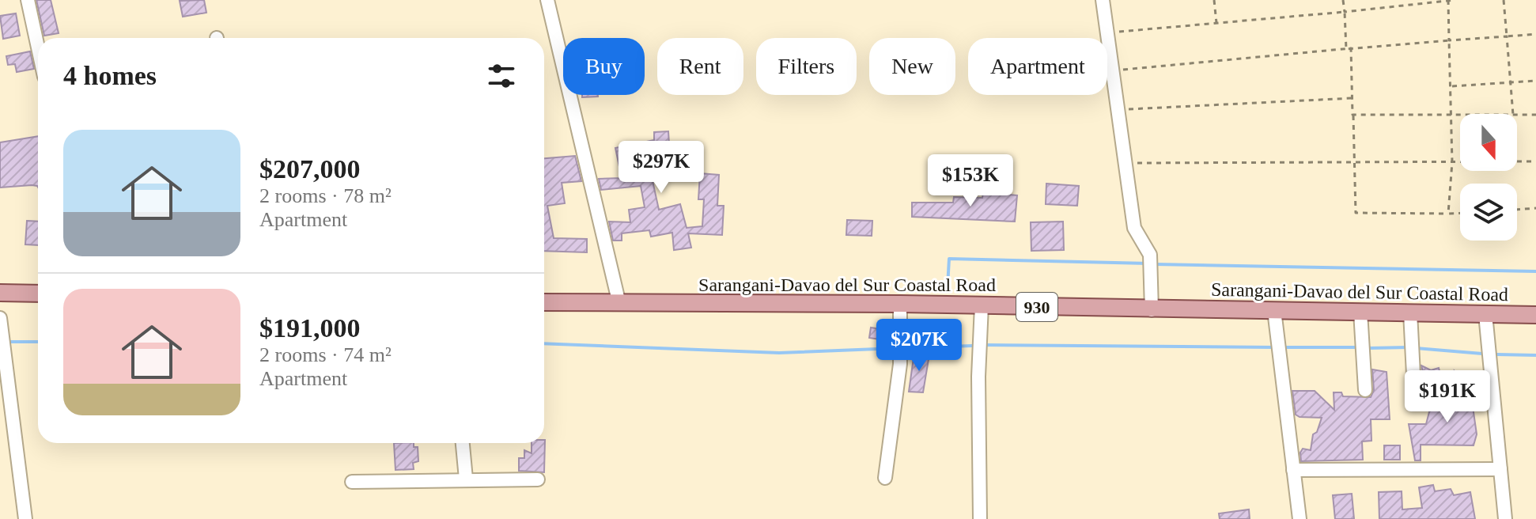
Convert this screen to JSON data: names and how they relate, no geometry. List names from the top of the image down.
{
  "streets": {
    "main road": ["Sarangani-Davao del Sur Coastal Road", "930"]
  },
  "north": "bottom",
  "page": {
    "chip": [
      "Buy",
      "Rent",
      "Filters",
      "New",
      "Apartment"
    ],
    "heading": "4 homes",
    "list": [
      {
        "name": "$207,000",
        "note": "2 rooms · 78 m² · Apartment"
      },
      {
        "name": "$191,000",
        "note": "2 rooms · 74 m² · Apartment"
      }
    ],
    "price": [
      "$297K",
      "$153K",
      "$207K",
      "$191K"
    ]
  }
}
